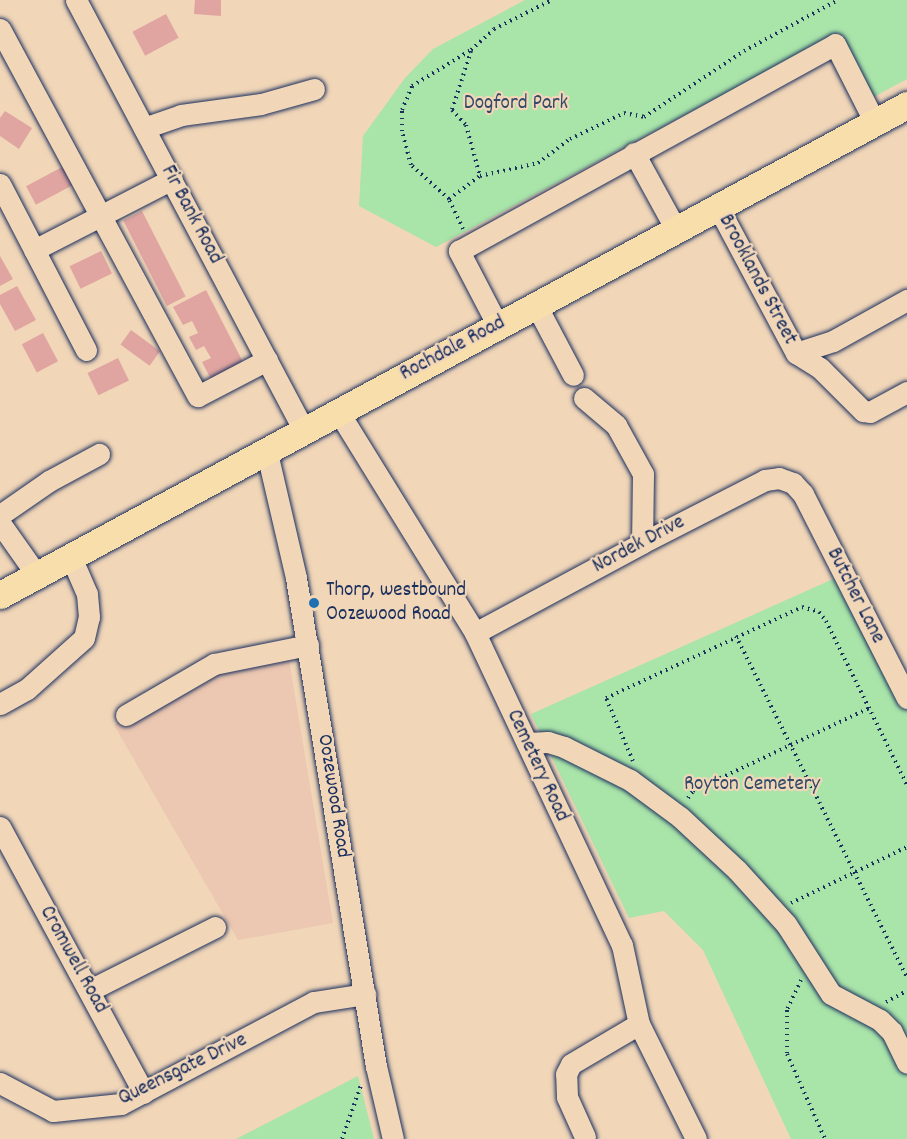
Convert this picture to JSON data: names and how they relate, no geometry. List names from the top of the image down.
{
  "streets": {
    "main road": ["Rochdale Road"],
    "street": [
      "Fir Bank Road",
      "Brooklands Street",
      "Nordek Drive",
      "Butcher Lane",
      "Cemetery Road",
      "Oozewood Road",
      "Cromwell Road",
      "Queensgate Drive"
    ]
  },
  "crossings": [
    ["Fir Bank Road", "Rochdale Road"],
    ["Brooklands Street", "Rochdale Road"],
    ["Rochdale Road", "Cemetery Road"],
    ["Rochdale Road", "Oozewood Road"],
    ["Nordek Drive", "Butcher Lane"],
    ["Nordek Drive", "Cemetery Road"],
    ["Oozewood Road", "Queensgate Drive"],
    ["Cromwell Road", "Queensgate Drive"]
  ],
  "parks": ["Dogford Park", "Royton Cemetery"],
  "places": ["Thorp, westbound Oozewood Road"]
}
